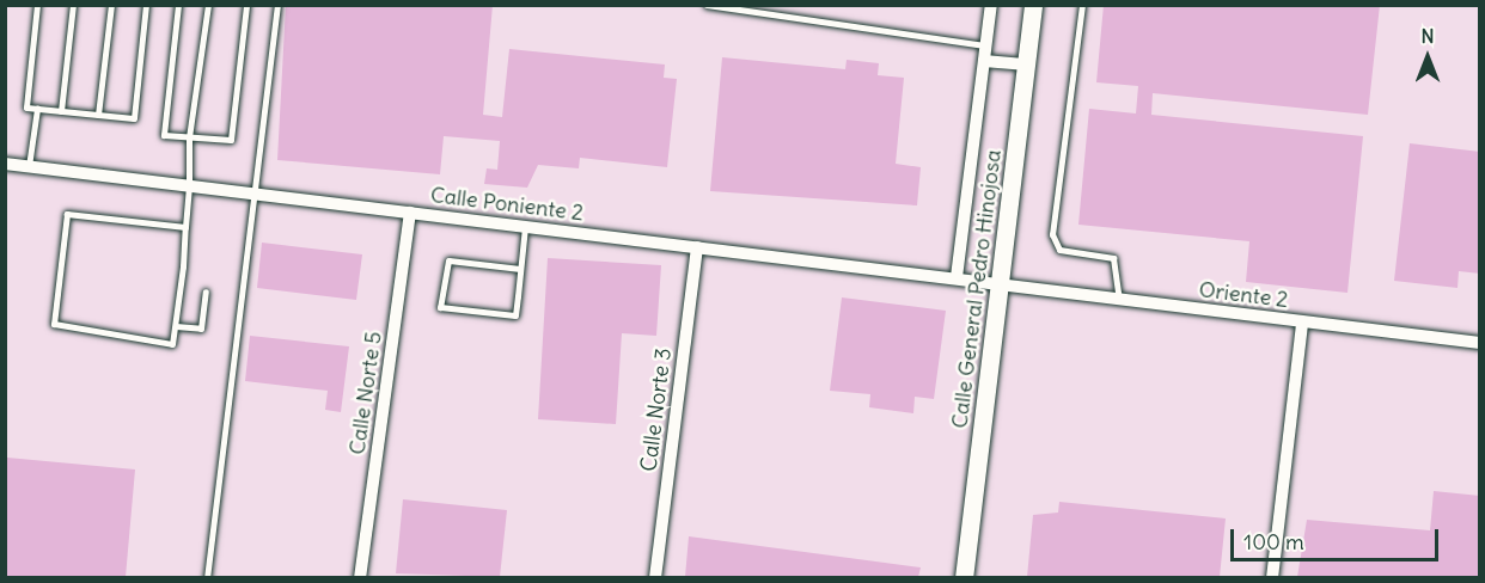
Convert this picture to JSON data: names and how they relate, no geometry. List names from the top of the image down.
{
  "streets": {
    "street": [
      "Calle Poniente 2",
      "Calle General Pedro Hinojosa",
      "Oriente 2",
      "Calle Norte 5",
      "Calle Norte 3"
    ]
  },
  "crossings": [
    ["Calle Poniente 2", "Calle General Pedro Hinojosa"],
    ["Calle Poniente 2", "Oriente 2"],
    ["Calle Poniente 2", "Calle Norte 5"],
    ["Calle Poniente 2", "Calle Norte 3"],
    ["Calle General Pedro Hinojosa", "Oriente 2"]
  ],
  "scale_bar": "100 m",
  "north": "top"
}
